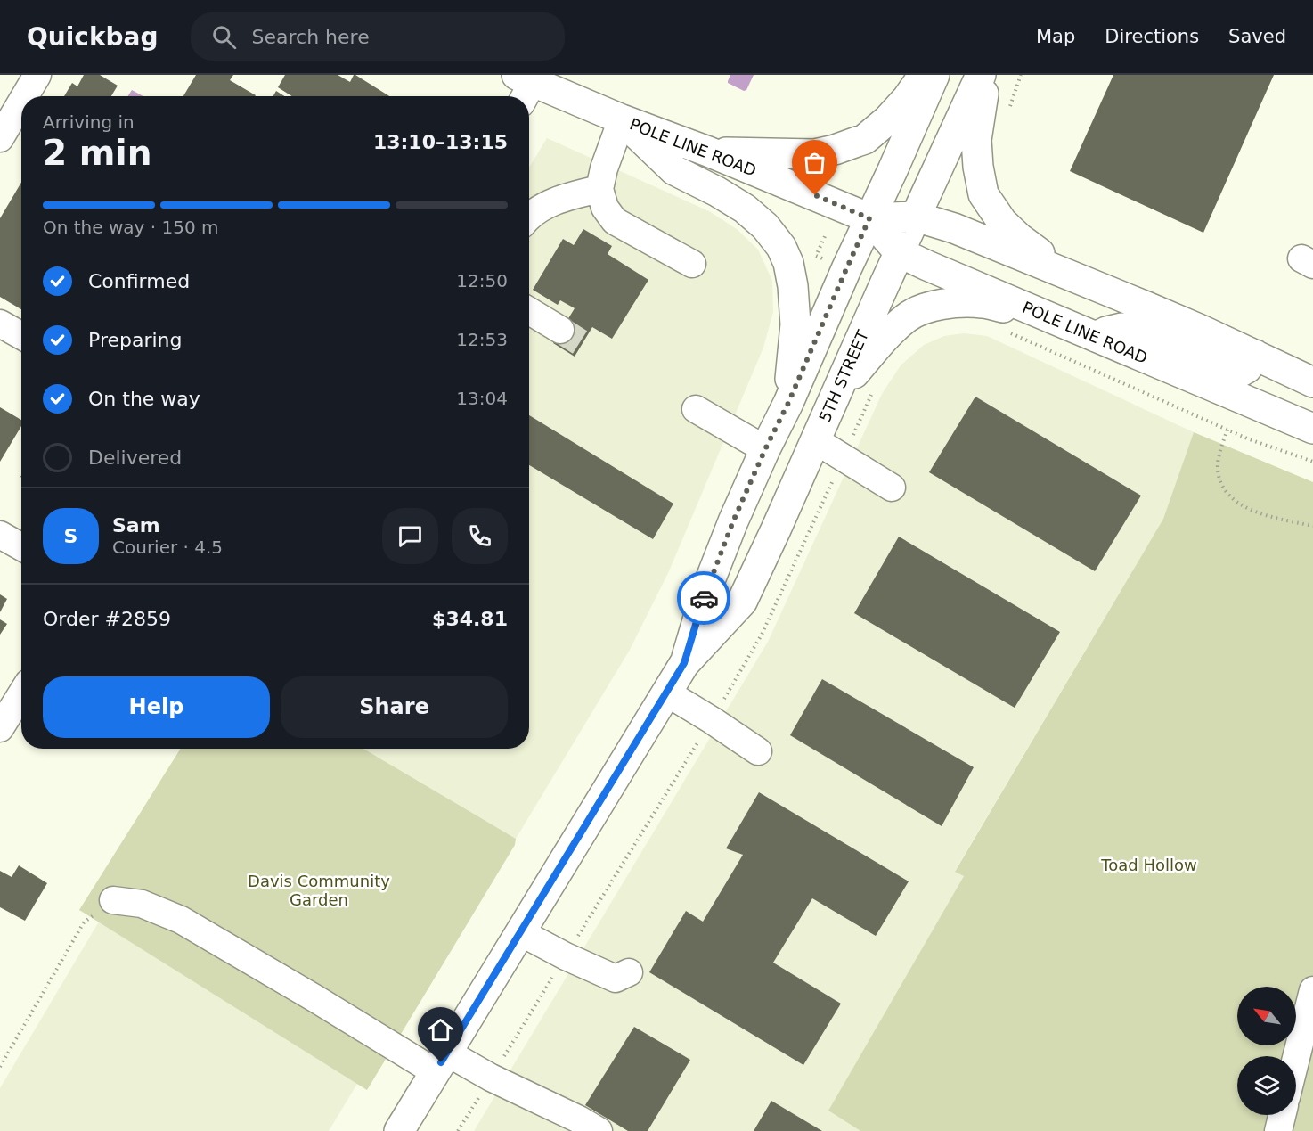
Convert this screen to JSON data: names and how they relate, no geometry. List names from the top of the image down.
{
  "streets": {
    "main road": ["POLE LINE ROAD", "5TH STREET"]
  },
  "crossings": [
    ["POLE LINE ROAD", "5TH STREET"]
  ],
  "parks": ["Toad Hollow", "Davis Community Garden"],
  "north": "top left",
  "page": {
    "header": "Quickbag",
    "search": "Search here",
    "nav": ["Map", "Directions", "Saved"],
    "heading": ["2 min", "Arriving in", "13:10–13:15"],
    "panel": [
      "Sam",
      "Courier · 4.5",
      "Order #2859",
      "$34.81"
    ],
    "bar": "On the way · 150 m",
    "list": [
      ["Confirmed", "12:50"],
      ["Preparing", "12:53"],
      ["On the way", "13:04"],
      "Delivered"
    ],
    "round": "S",
    "buttons": ["Help", "Share"]
  }
}
